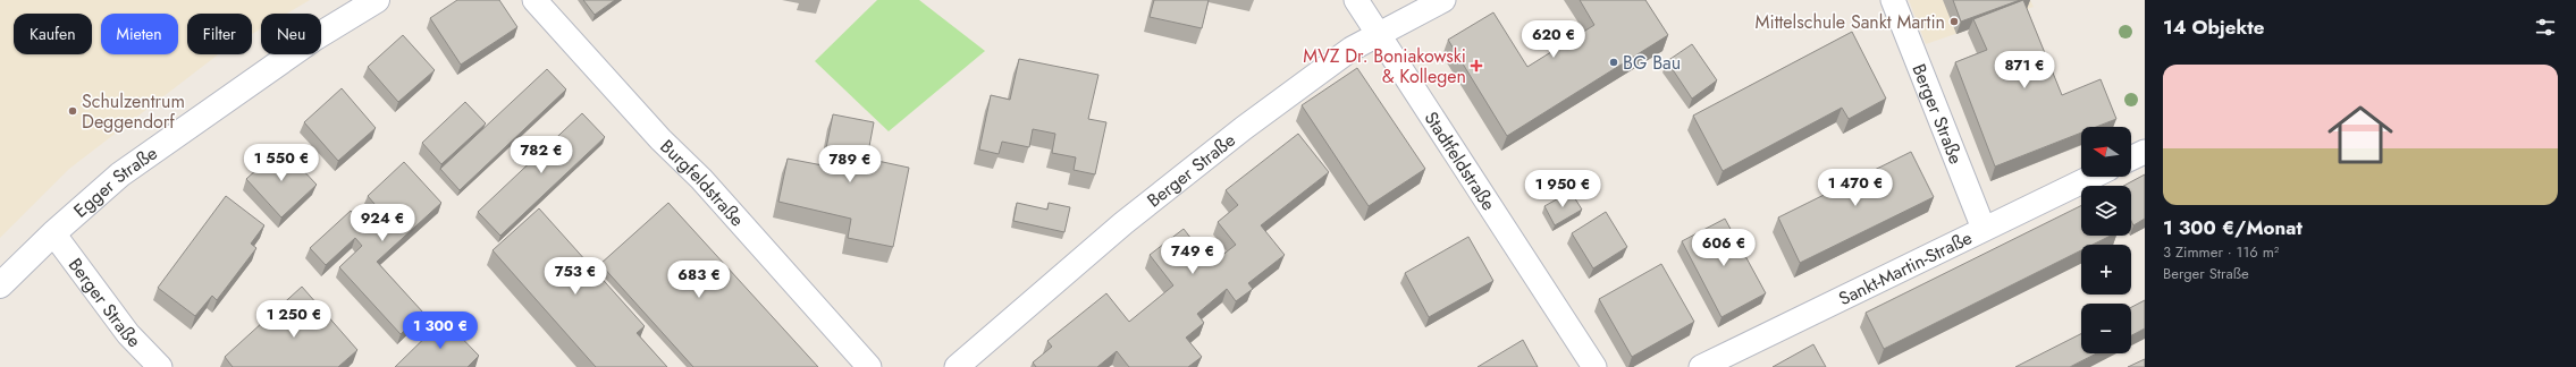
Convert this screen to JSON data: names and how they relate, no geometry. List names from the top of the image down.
{
  "streets": {
    "street": [
      "Berger Straße",
      "Stadtfeldstraße",
      "Egger Straße",
      "Burgfeldstraße",
      "Sankt-Martin-Straße"
    ]
  },
  "crossings": [
    ["Berger Straße", "Stadtfeldstraße"],
    ["Berger Straße", "Egger Straße"],
    ["Berger Straße", "Sankt-Martin-Straße"]
  ],
  "places": {
    "other": ["Mittelschule Sankt Martin", "BG Bau", "Schulzentrum Deggendorf"],
    "health": ["MVZ Dr. Boniakowski & Kollegen"]
  },
  "north": "left",
  "page": {
    "heading": "14 Objekte",
    "chip": [
      "Kaufen",
      "Mieten",
      "Filter",
      "Neu"
    ],
    "price": [
      "620 €",
      "871 €",
      "782 €",
      "1 550 €",
      "789 €",
      "1 470 €",
      "1 950 €",
      "924 €",
      "606 €",
      "749 €",
      "753 €",
      "683 €",
      "1 250 €",
      "1 300 €"
    ],
    "list": [
      {
        "name": "1 300 €/Monat",
        "note": "3 Zimmer · 116 m² · Berger Straße"
      }
    ],
    "map_buttons": ["+", "−"]
  }
}
